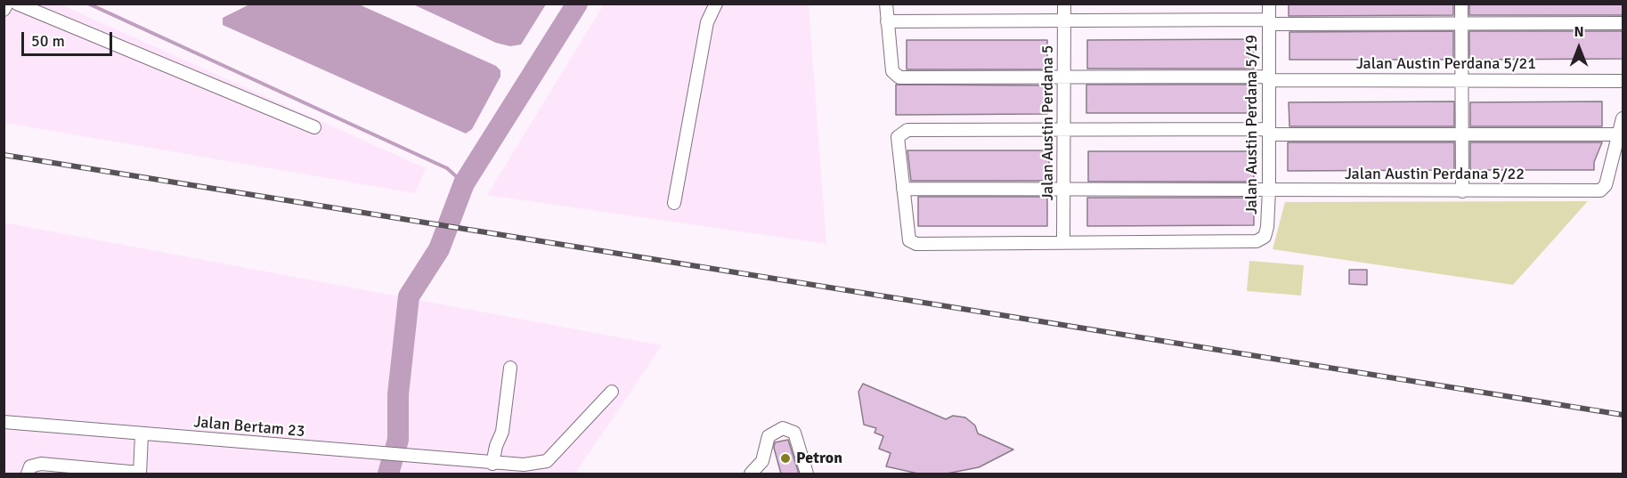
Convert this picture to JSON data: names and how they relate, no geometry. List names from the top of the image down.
{
  "streets": {
    "street": [
      "Jalan Austin Perdana 5/21",
      "Jalan Austin Perdana 5",
      "Jalan Austin Perdana 5/19",
      "Jalan Austin Perdana 5/22",
      "Jalan Bertam 23"
    ]
  },
  "crossings": [
    ["Jalan Austin Perdana 5/21", "Jalan Austin Perdana 5"],
    ["Jalan Austin Perdana 5/21", "Jalan Austin Perdana 5/19"],
    ["Jalan Austin Perdana 5", "Jalan Austin Perdana 5/19"],
    ["Jalan Austin Perdana 5", "Jalan Austin Perdana 5/22"],
    ["Jalan Austin Perdana 5/19", "Jalan Austin Perdana 5/22"]
  ],
  "places": ["Petron"],
  "scale_bar": "50 m",
  "north": "top"
}
